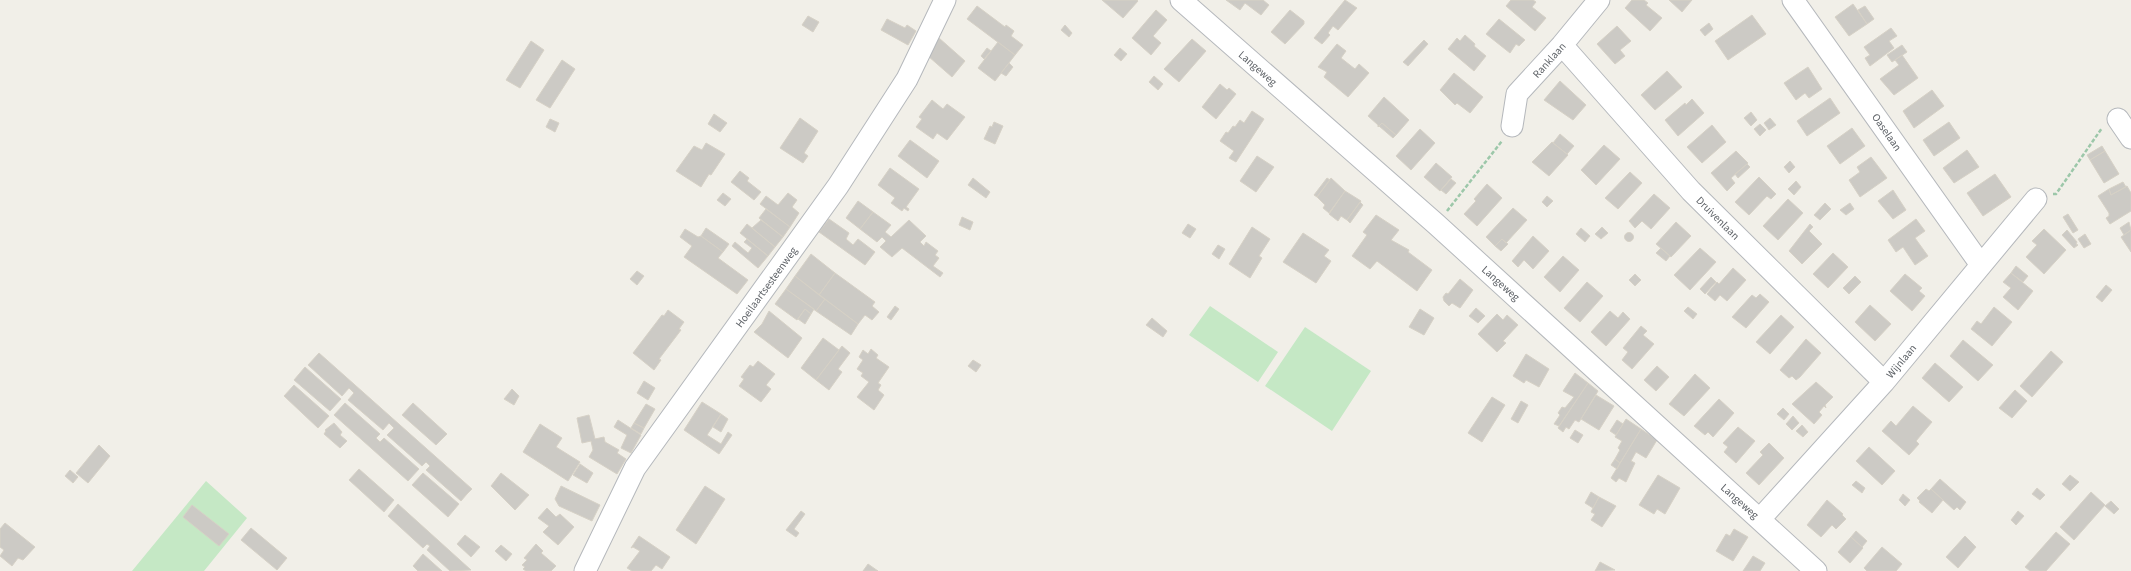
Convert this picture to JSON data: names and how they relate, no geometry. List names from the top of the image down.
{
  "streets": {
    "street": [
      "Ranklaan",
      "Langeweg",
      "Oaselaan",
      "Druivenlaan",
      "Hoeilaartsesteenweg",
      "Wijnlaan"
    ]
  },
  "crossings": [
    ["Ranklaan", "Druivenlaan"],
    ["Langeweg", "Wijnlaan"],
    ["Oaselaan", "Wijnlaan"],
    ["Druivenlaan", "Wijnlaan"]
  ]
}
